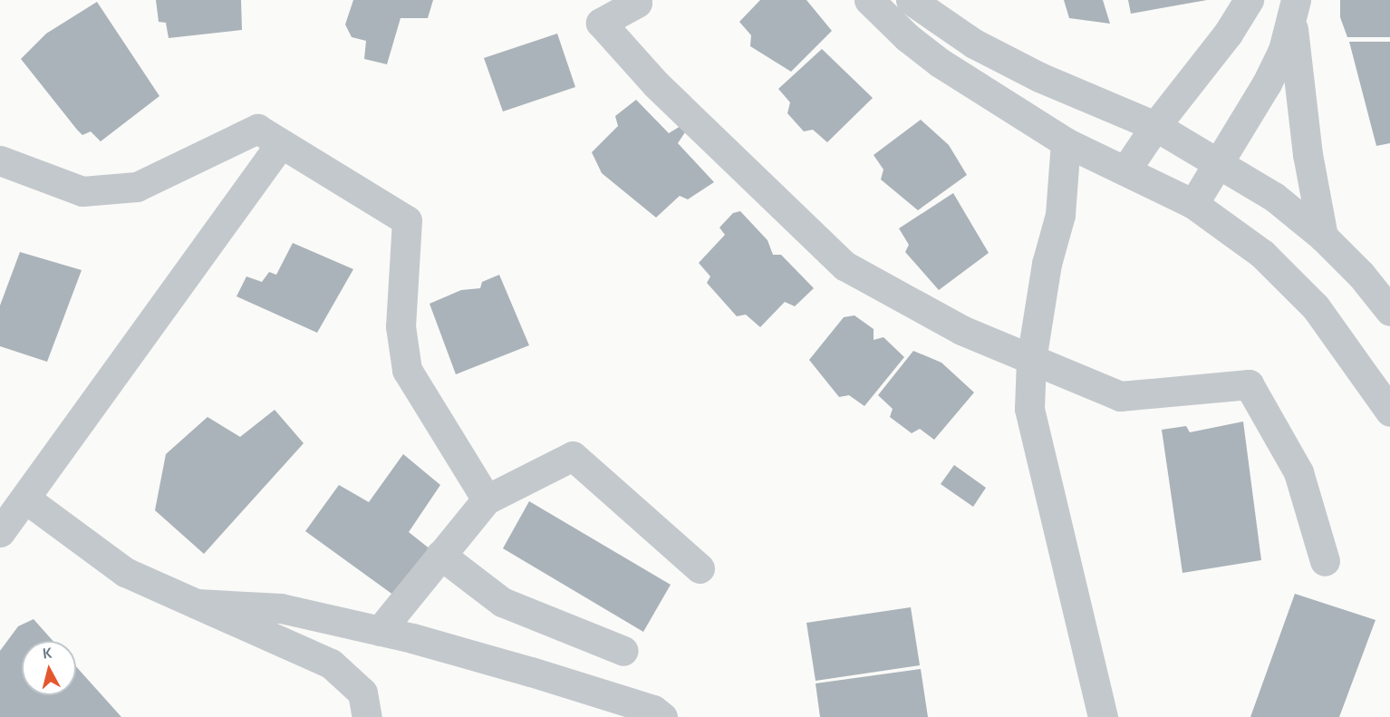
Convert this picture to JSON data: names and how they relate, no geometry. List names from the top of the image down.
{
  "north": "top"
}
